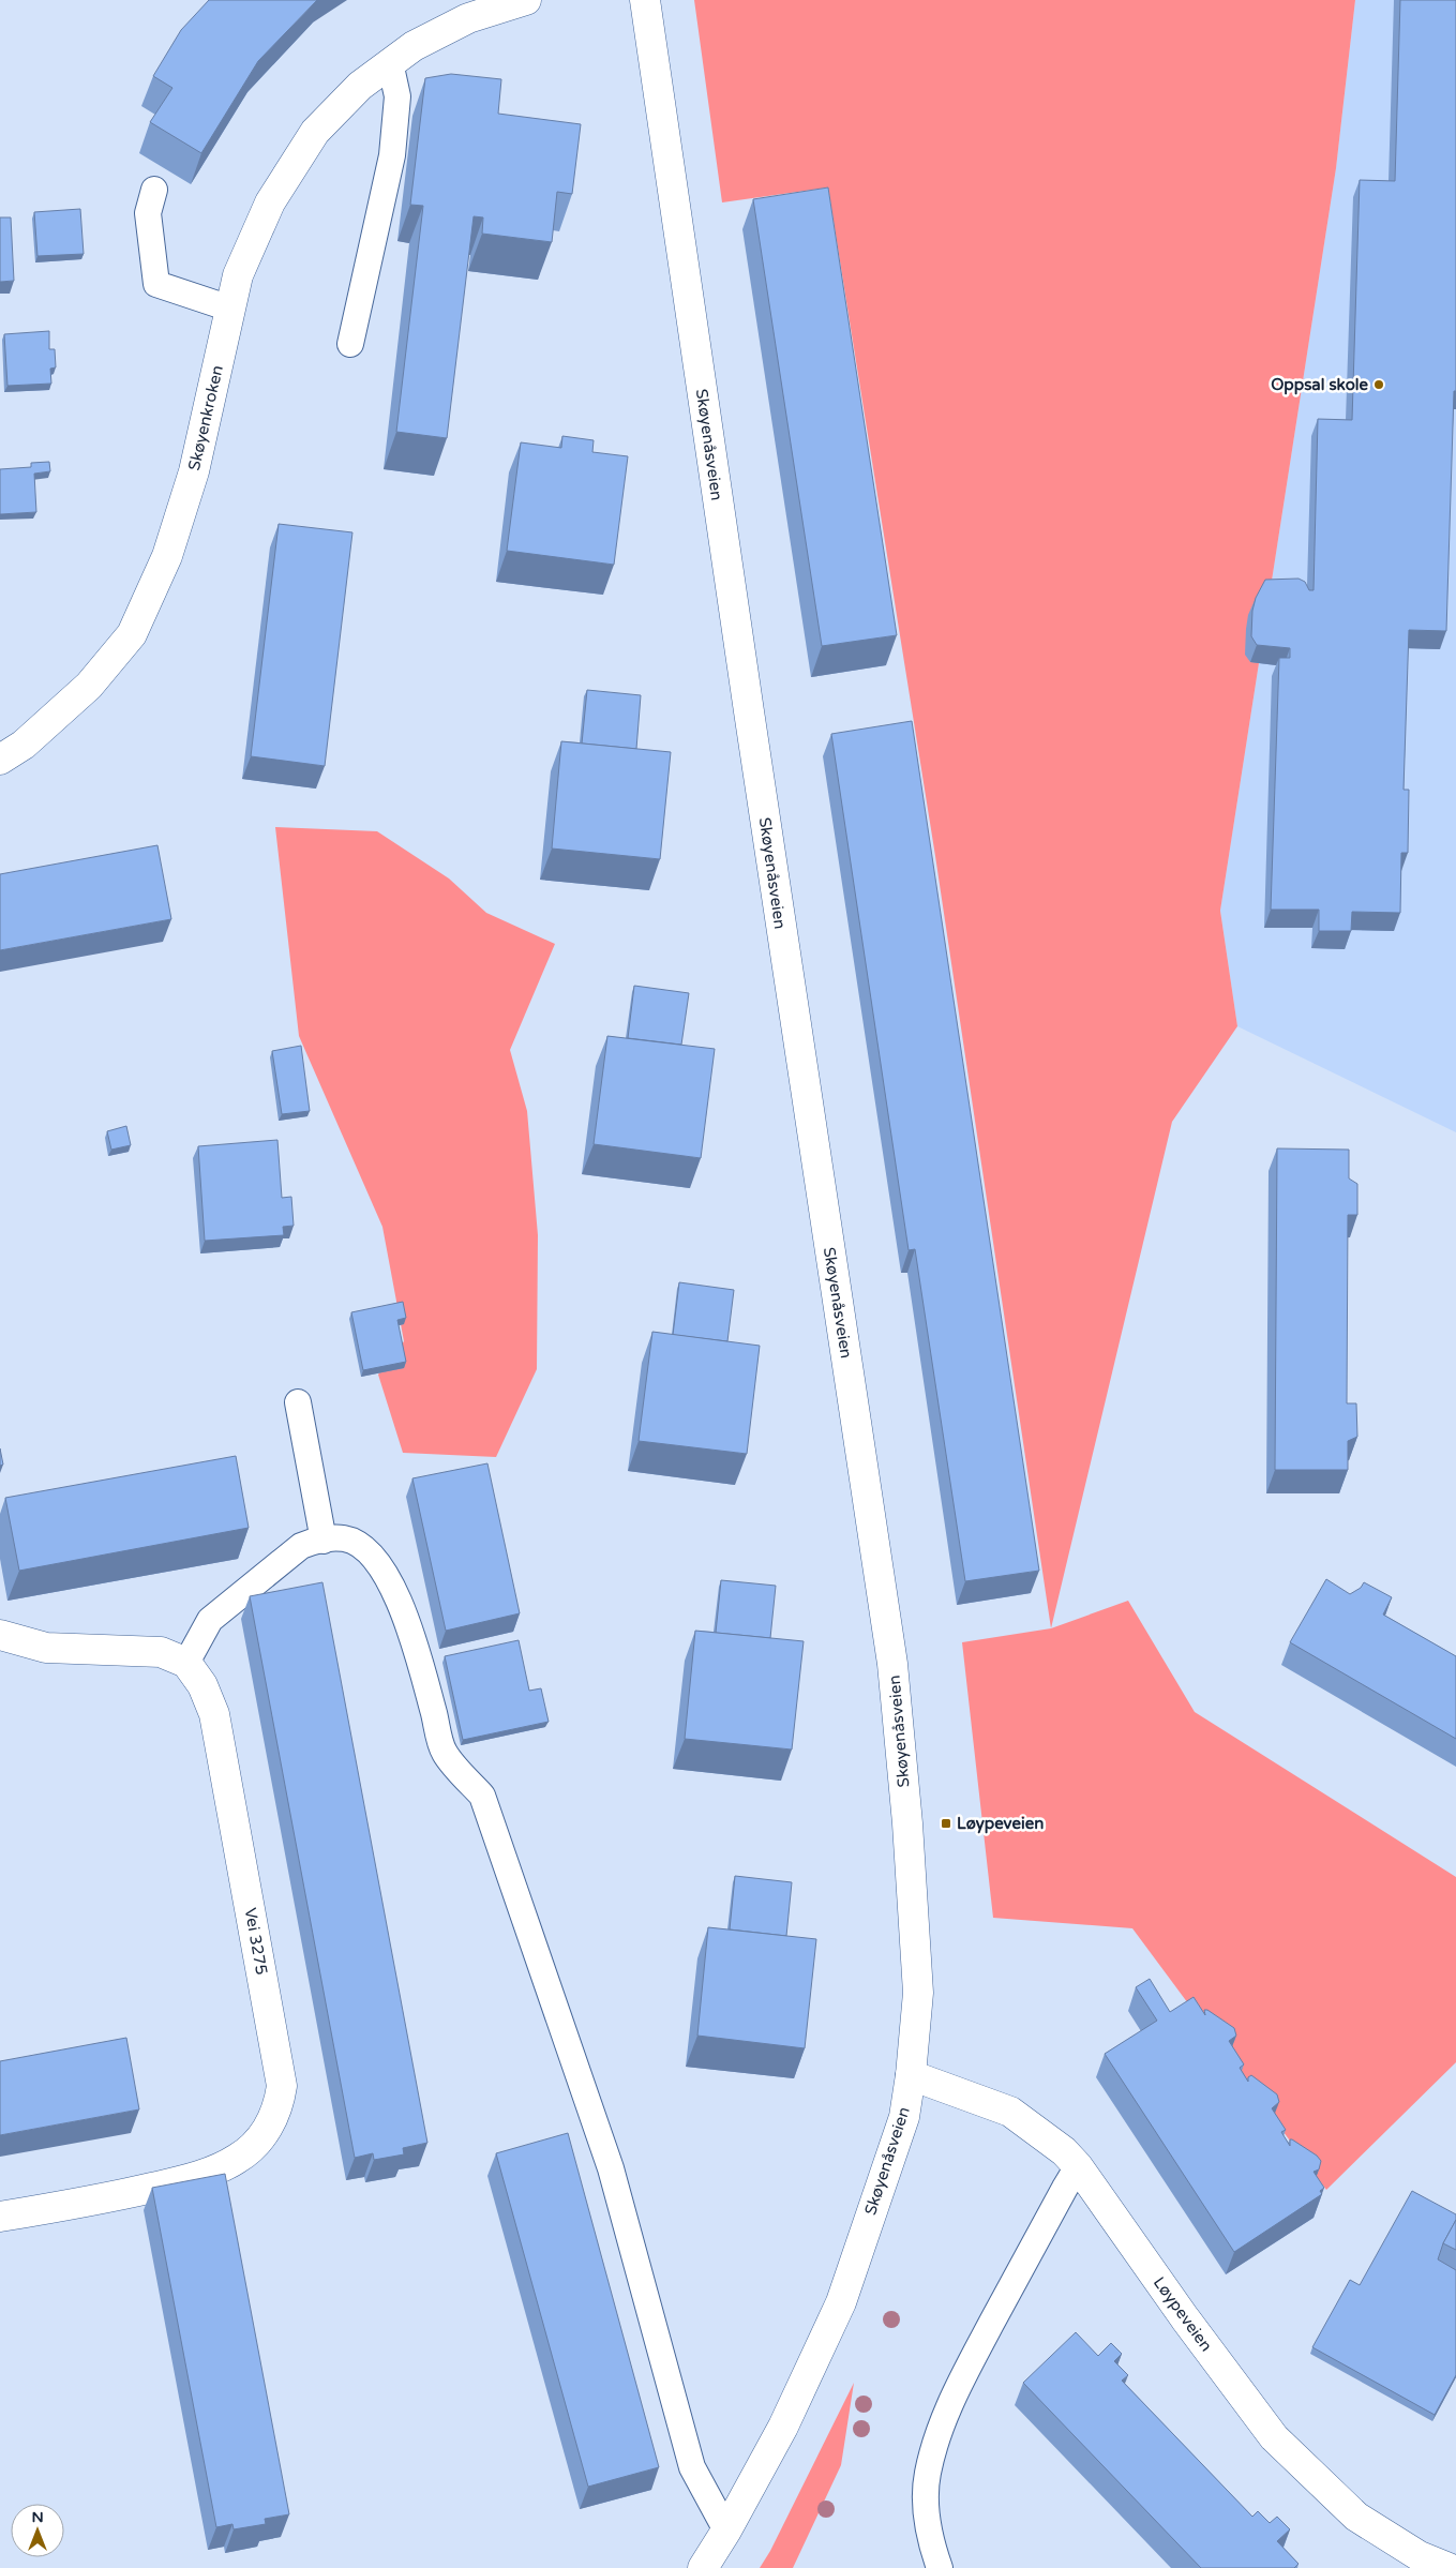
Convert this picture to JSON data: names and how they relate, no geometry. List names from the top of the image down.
{
  "streets": {
    "street": [
      "Skøyenkroken",
      "Skøyenåsveien",
      "Vei 3275",
      "Løypeveien"
    ]
  },
  "crossings": [
    ["Skøyenåsveien", "Løypeveien"]
  ],
  "places": {
    "other": ["Oppsal skole"],
    "transit": ["Løypeveien"]
  },
  "north": "top"
}
